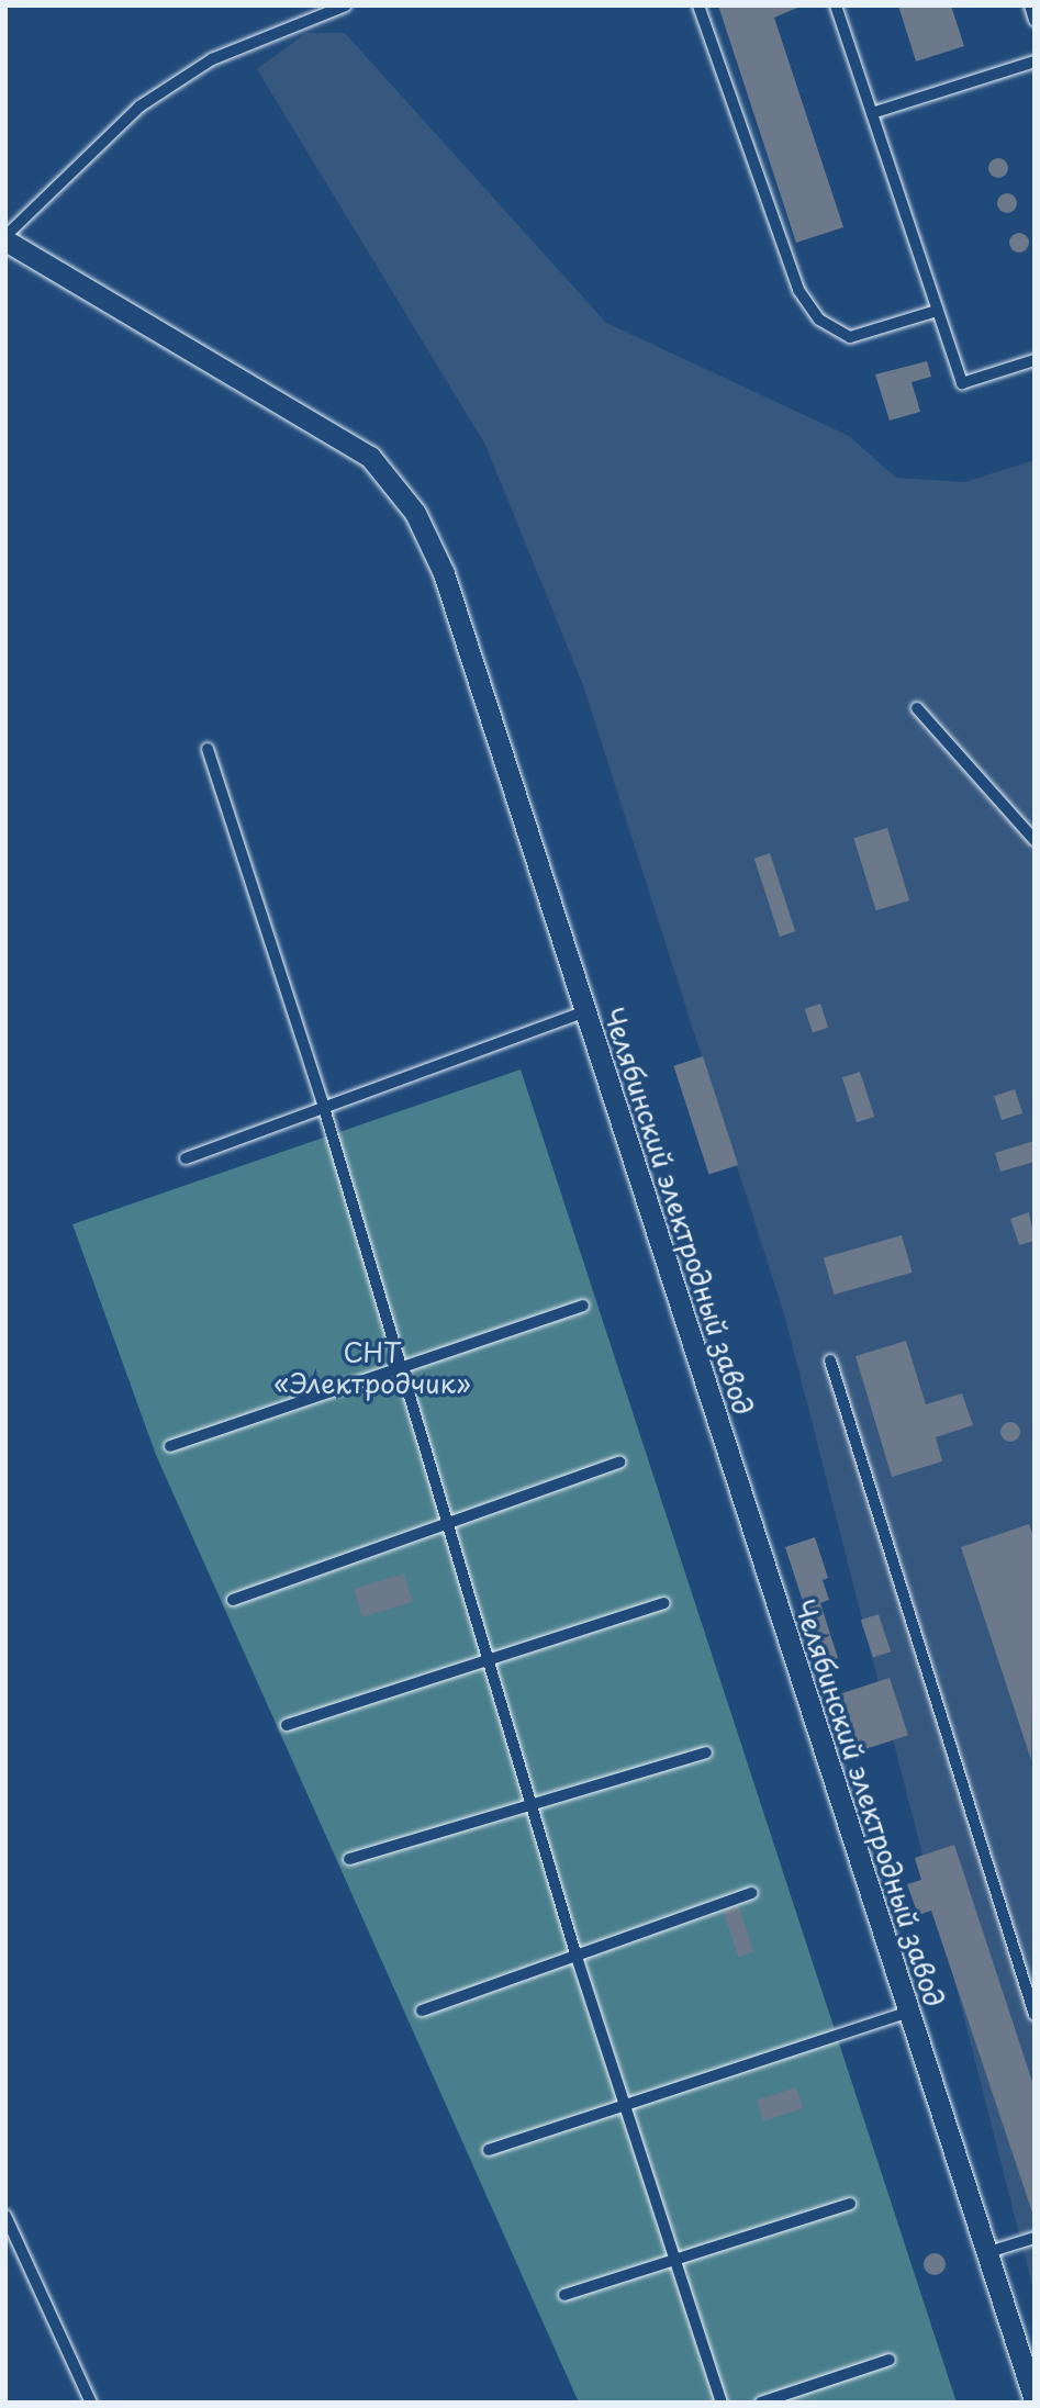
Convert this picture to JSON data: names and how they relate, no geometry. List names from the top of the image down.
{
  "streets": {
    "street": ["Челябинский электродный завод"]
  },
  "parks": ["СНТ «Электродчик»"]
}
